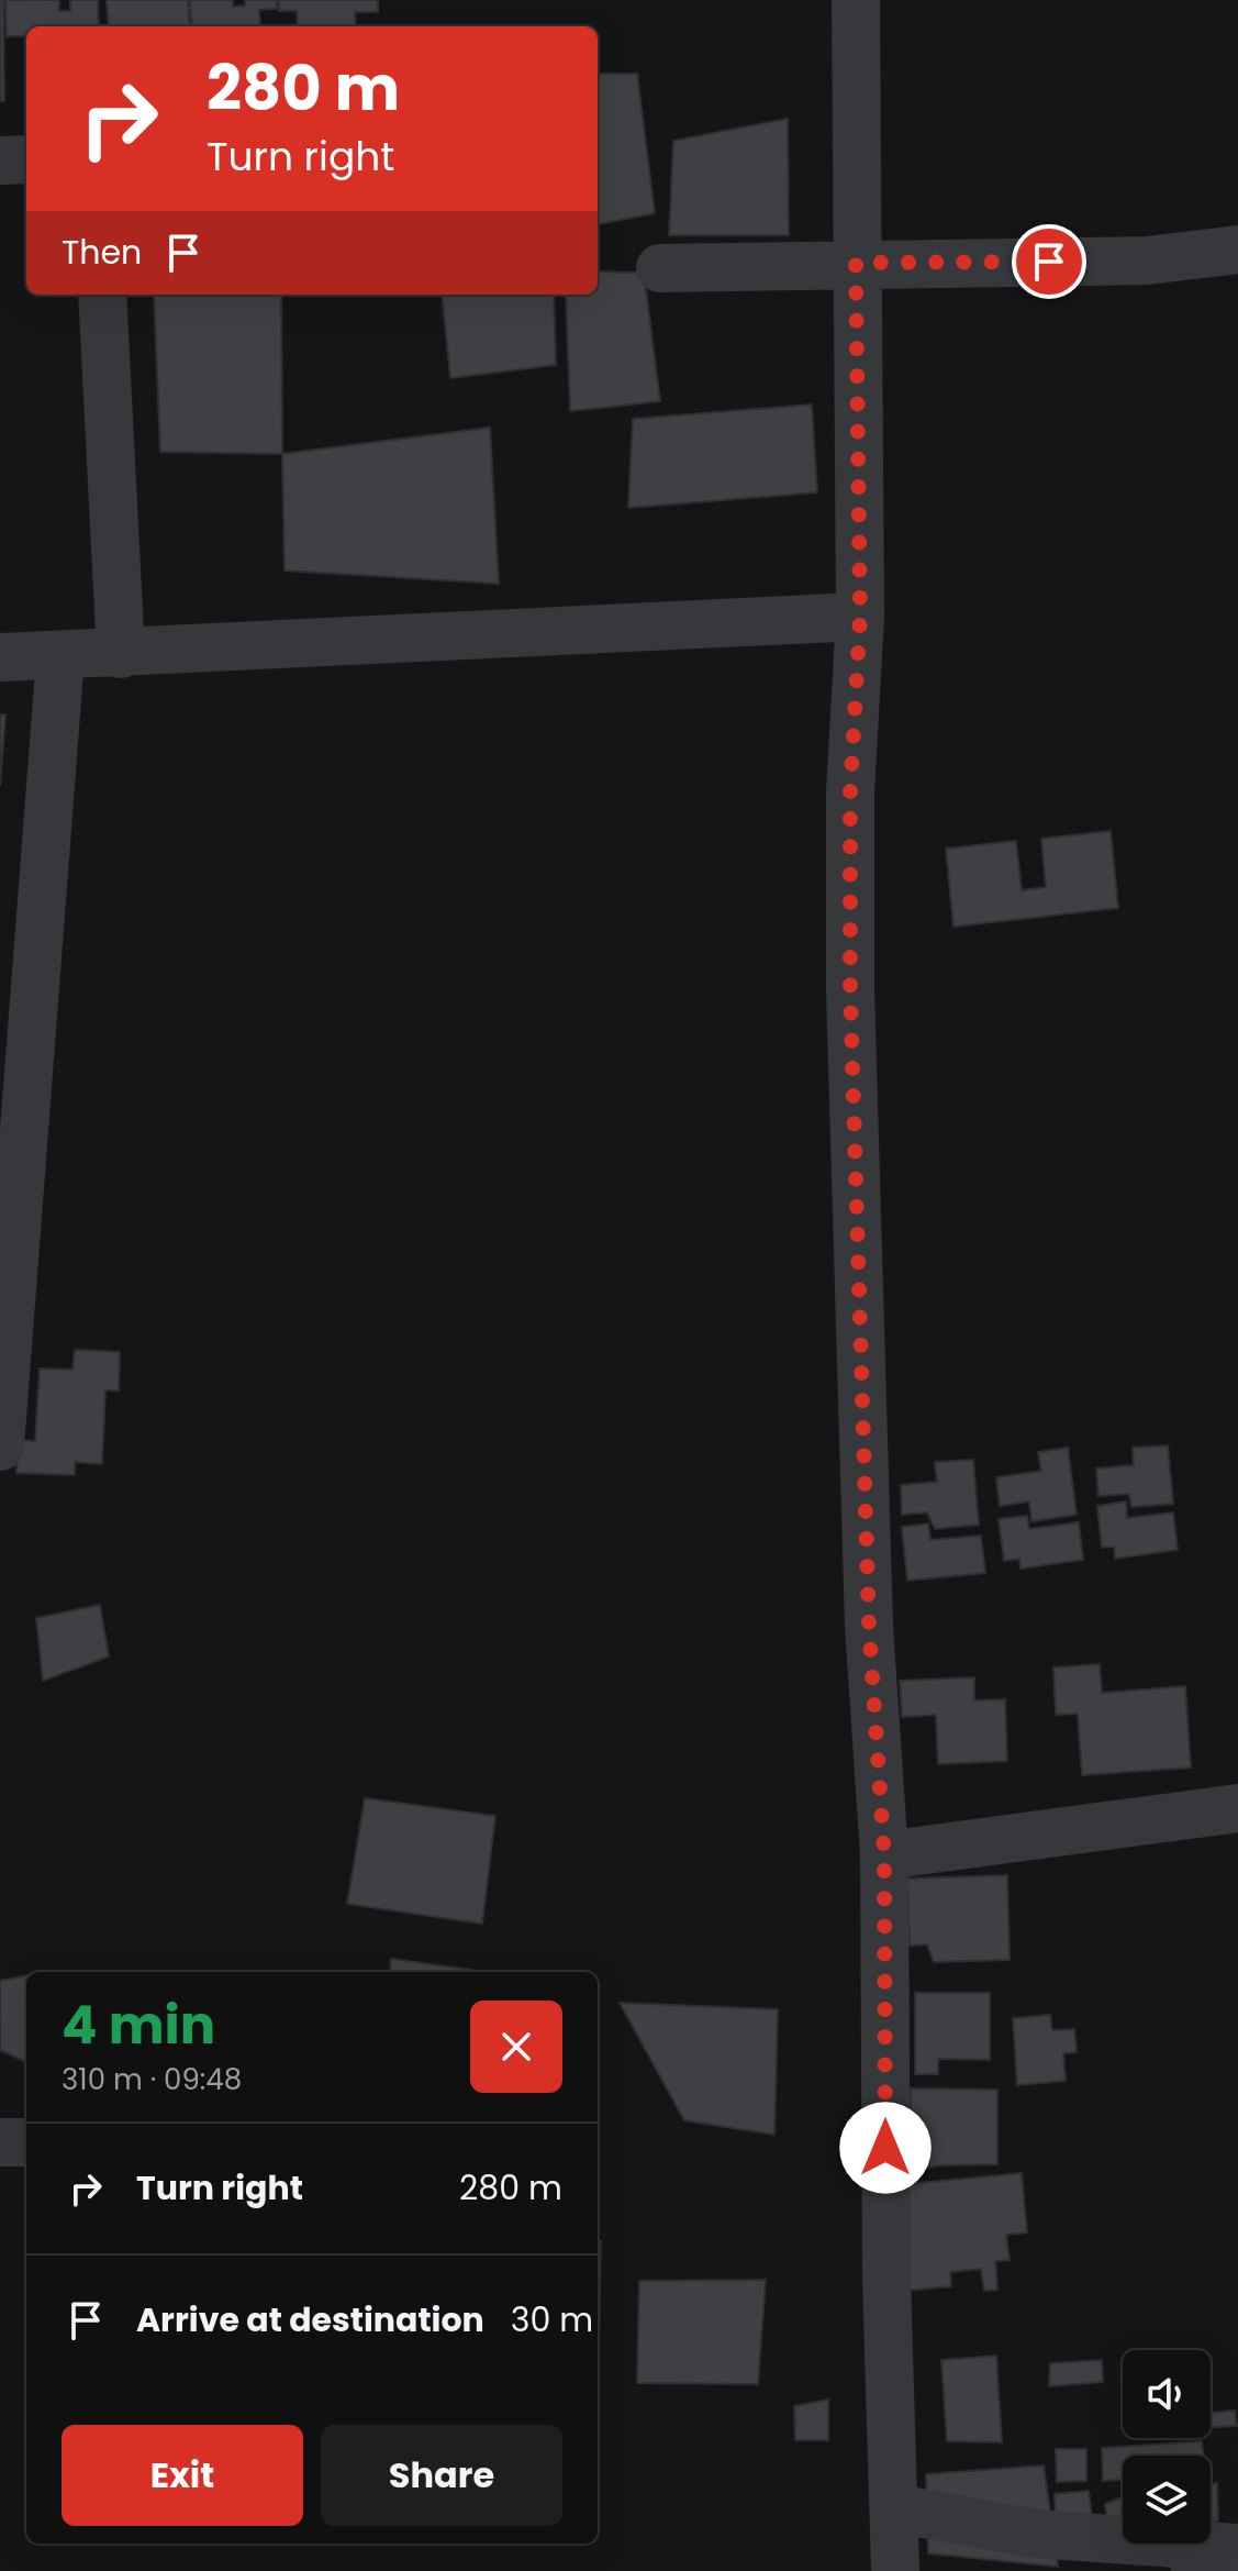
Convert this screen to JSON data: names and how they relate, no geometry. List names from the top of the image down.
{
  "page": {
    "turn": ["280 m", "Turn right"],
    "then": "Then",
    "heading": ["4 min", "310 m · 09:48"],
    "list": [
      {
        "name": "Turn right",
        "value": "280 m"
      },
      {
        "name": "Arrive at destination",
        "value": "30 m"
      }
    ],
    "buttons": ["Exit", "Share"]
  }
}
